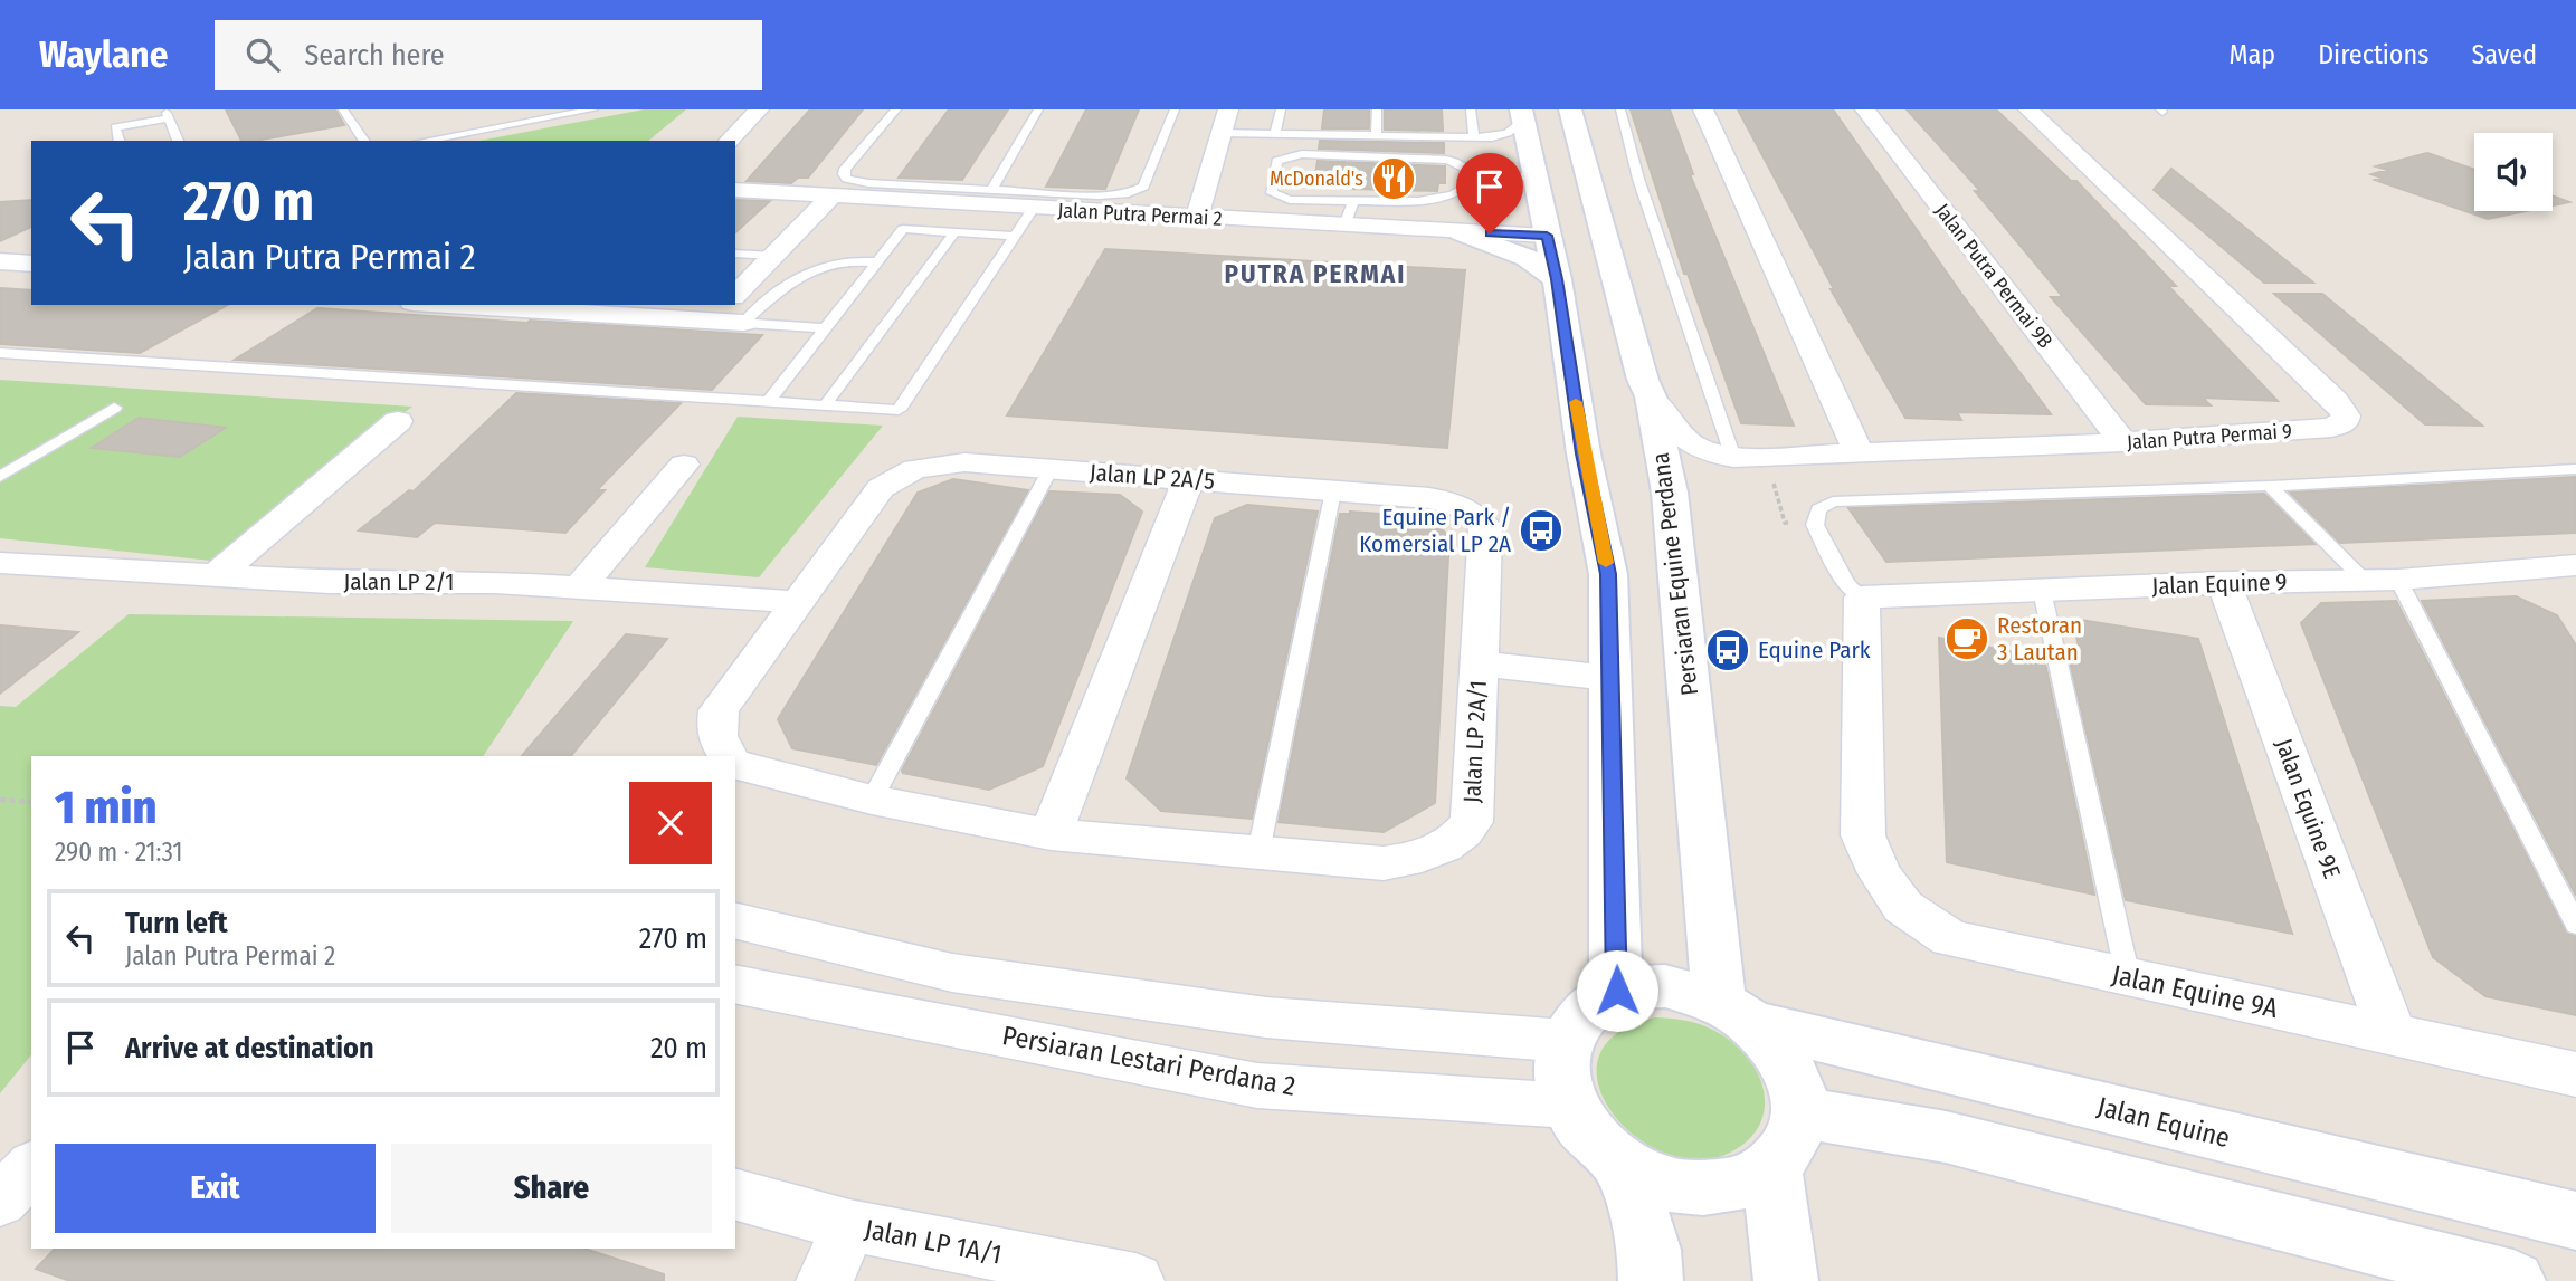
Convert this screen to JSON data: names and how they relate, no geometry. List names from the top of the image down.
{
  "streets": {
    "street": [
      "Jalan Putra Permai 2",
      "Jalan Putra Permai 9B",
      "Jalan Putra Permai 9",
      "Jalan LP 2A/5",
      "Persiaran Equine Perdana",
      "Jalan LP 2/1",
      "Jalan Equine 9",
      "Jalan LP 2A/1",
      "Jalan Equine 9E",
      "Jalan Equine 9A",
      "Persiaran Lestari Perdana 2",
      "Jalan Equine",
      "Jalan LP 1A/1"
    ]
  },
  "crossings": [
    ["Jalan Putra Permai 9B", "Jalan Putra Permai 9"],
    ["Jalan Putra Permai 9", "Persiaran Equine Perdana"],
    ["Jalan LP 2A/5", "Jalan LP 2/1"],
    ["Jalan LP 2A/5", "Jalan LP 2A/1"],
    ["Persiaran Equine Perdana", "Persiaran Lestari Perdana 2"],
    ["Persiaran Equine Perdana", "Jalan Equine"],
    ["Jalan Equine 9", "Jalan Equine 9E"],
    ["Jalan Equine 9", "Jalan Equine 9A"],
    ["Jalan Equine 9E", "Jalan Equine 9A"],
    ["Persiaran Lestari Perdana 2", "Jalan Equine"]
  ],
  "districts": ["PUTRA PERMAI"],
  "places": {
    "restaurant": ["McDonald's"],
    "bus stop": ["Equine Park / Komersial LP 2A", "Equine Park"],
    "cafe": ["Restoran 3 Lautan"]
  },
  "page": {
    "header": "Waylane",
    "search": "Search here",
    "nav": ["Map", "Directions", "Saved"],
    "turn": ["270 m", "Jalan Putra Permai 2"],
    "heading": ["1 min", "290 m · 21:31"],
    "list": [
      {
        "name": "Turn left",
        "note": "Jalan Putra Permai 2",
        "value": "270 m"
      },
      {
        "name": "Arrive at destination",
        "value": "20 m"
      }
    ],
    "buttons": ["Exit", "Share"]
  }
}
